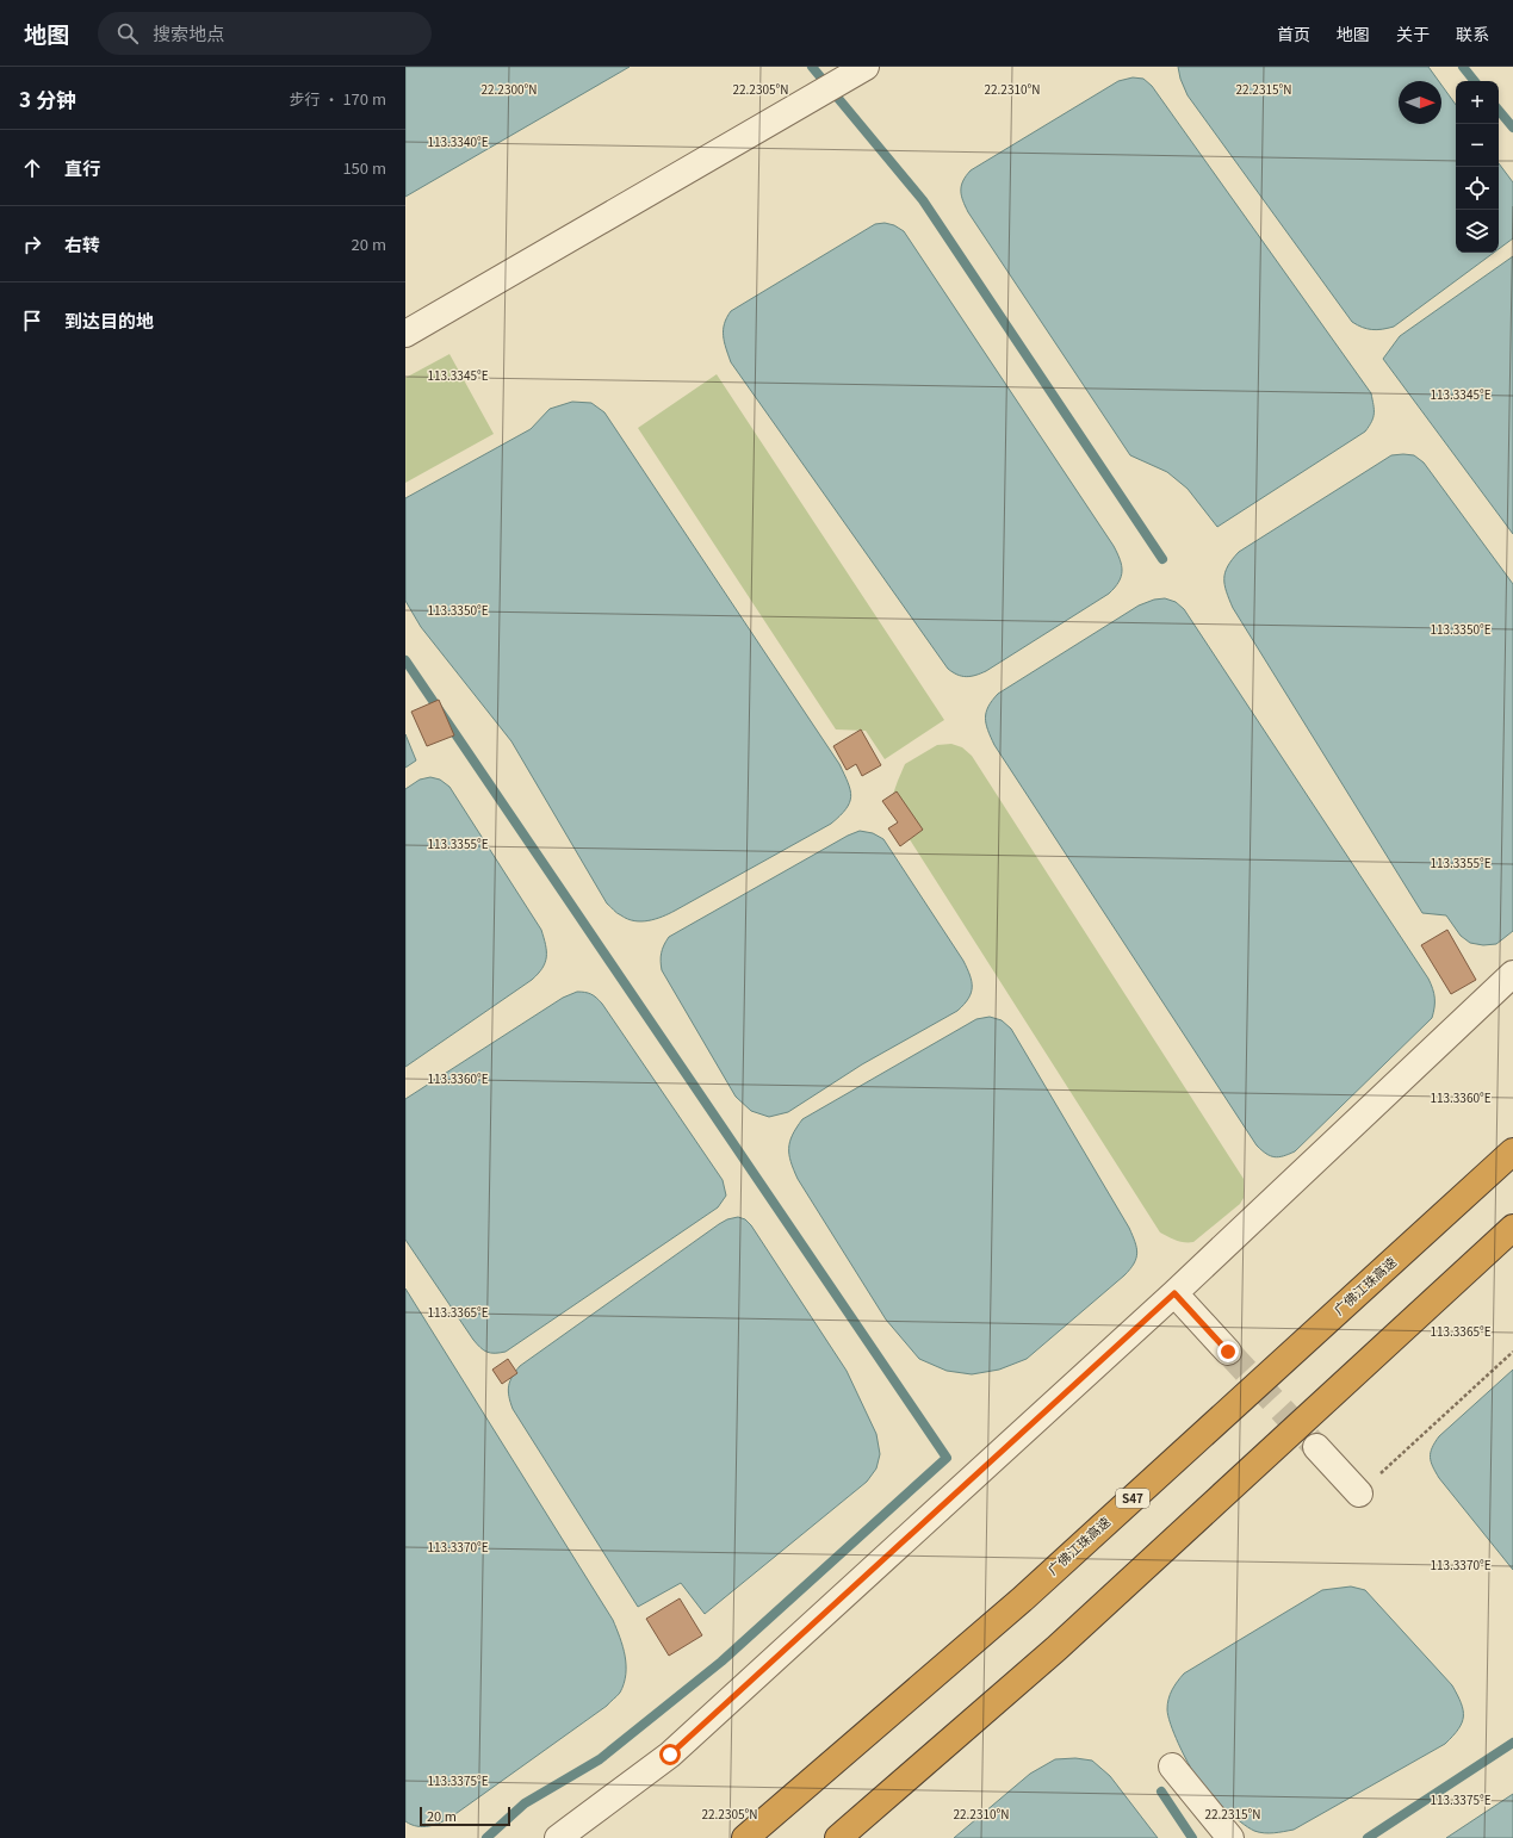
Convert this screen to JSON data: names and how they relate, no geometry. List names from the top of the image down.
{
  "streets": {
    "highway": ["广佛江珠高速", "S47"]
  },
  "scale_bar": "20 m",
  "north": "right",
  "page": {
    "header": "地图",
    "search": "搜索地点",
    "nav": [
      "首页",
      "地图",
      "关于",
      "联系"
    ],
    "heading": ["3 分钟", "步行 · 170 m"],
    "map_buttons": ["+", "−"],
    "list": [
      ["直行", "150 m"],
      ["右转", "20 m"],
      "到达目的地"
    ],
    "scale": "20 m"
  },
  "coordinates": [
    "22.2300°N",
    "22.2305°N",
    "22.2310°N",
    "22.2315°N",
    "113.3340°E",
    "113.3345°E",
    "113.3350°E",
    "113.3355°E",
    "113.3360°E",
    "113.3365°E",
    "113.3370°E",
    "113.3375°E"
  ]
}
